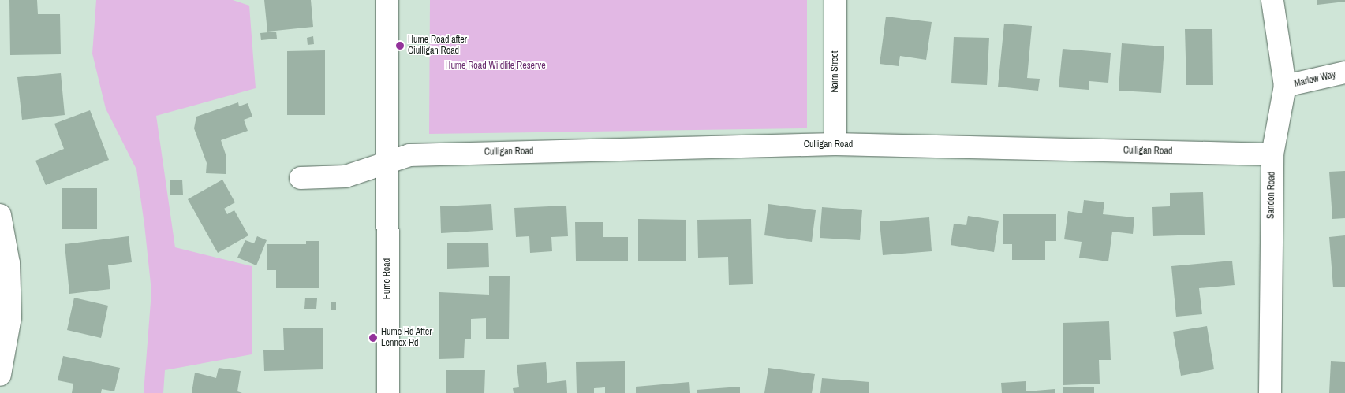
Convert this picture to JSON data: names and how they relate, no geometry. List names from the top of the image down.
{
  "streets": {
    "street": [
      "Nairn Street",
      "Marlow Way",
      "Culligan Road",
      "Sandon Road",
      "Hume Road"
    ]
  },
  "crossings": [
    ["Nairn Street", "Culligan Road"],
    ["Marlow Way", "Sandon Road"],
    ["Culligan Road", "Sandon Road"],
    ["Culligan Road", "Hume Road"]
  ],
  "parks": ["Hume Road Wildlife Reserve"],
  "places": ["Hume Road after Ciulligan Road", "Hume Rd After Lennox Rd"]
}
